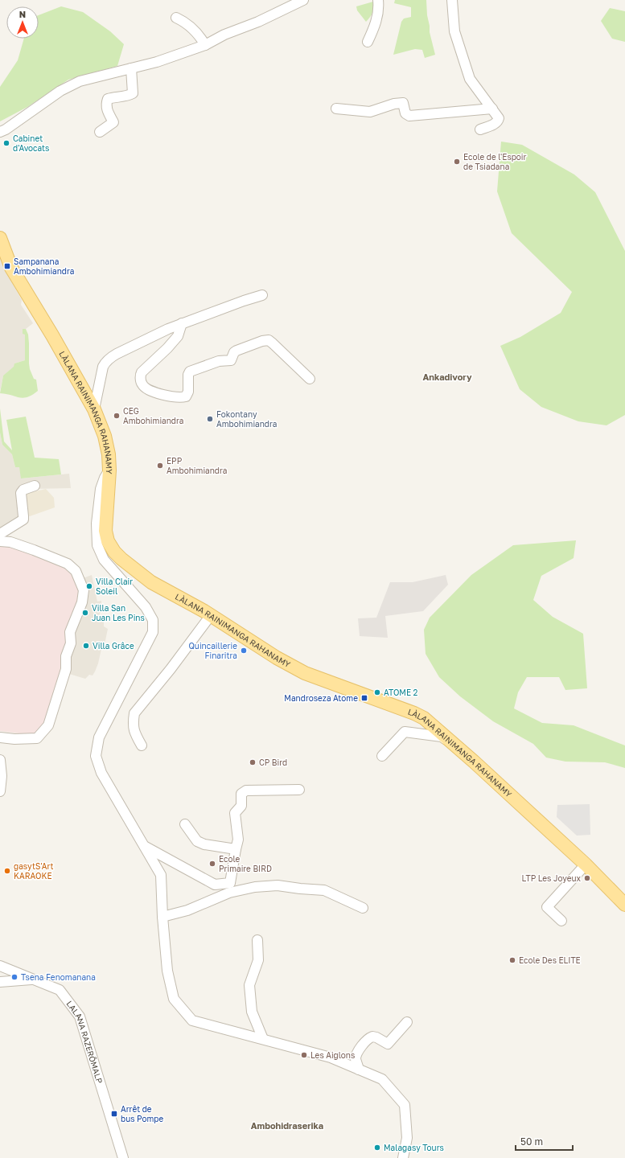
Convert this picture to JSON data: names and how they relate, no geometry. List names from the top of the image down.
{
  "streets": {
    "main road": ["LÀLANA RAINIMANGA RAHANAMY"],
    "street": ["LALANA RAZERÔMALP"]
  },
  "districts": ["Ankadivory", "Ambohidraserika"],
  "places": {
    "other": [
      "Cabinet d'Avocats",
      "Ecole de l'Espoir de Tsiadana",
      "CEG Ambohimiandra",
      "Fokontany Ambohimiandra",
      "EPP Ambohimiandra",
      "Villa Clair Soleil",
      "Villa San Juan Les Pins",
      "Villa Grâce",
      "Quincaillerie Finaritra",
      "ATOME 2",
      "CP Bird",
      "Ecole Primaire BIRD",
      "gasytS'Art KARAOKE",
      "LTP Les Joyeux",
      "Ecole Des ELITE",
      "Tsena Fenomanana",
      "Les Aiglons",
      "Malagasy Tours"
    ],
    "transit": ["Sampanana Ambohimiandra", "Mandroseza Atome", "Arrêt de bus Pompe"]
  },
  "scale_bar": "50 m",
  "north": "top"
}
